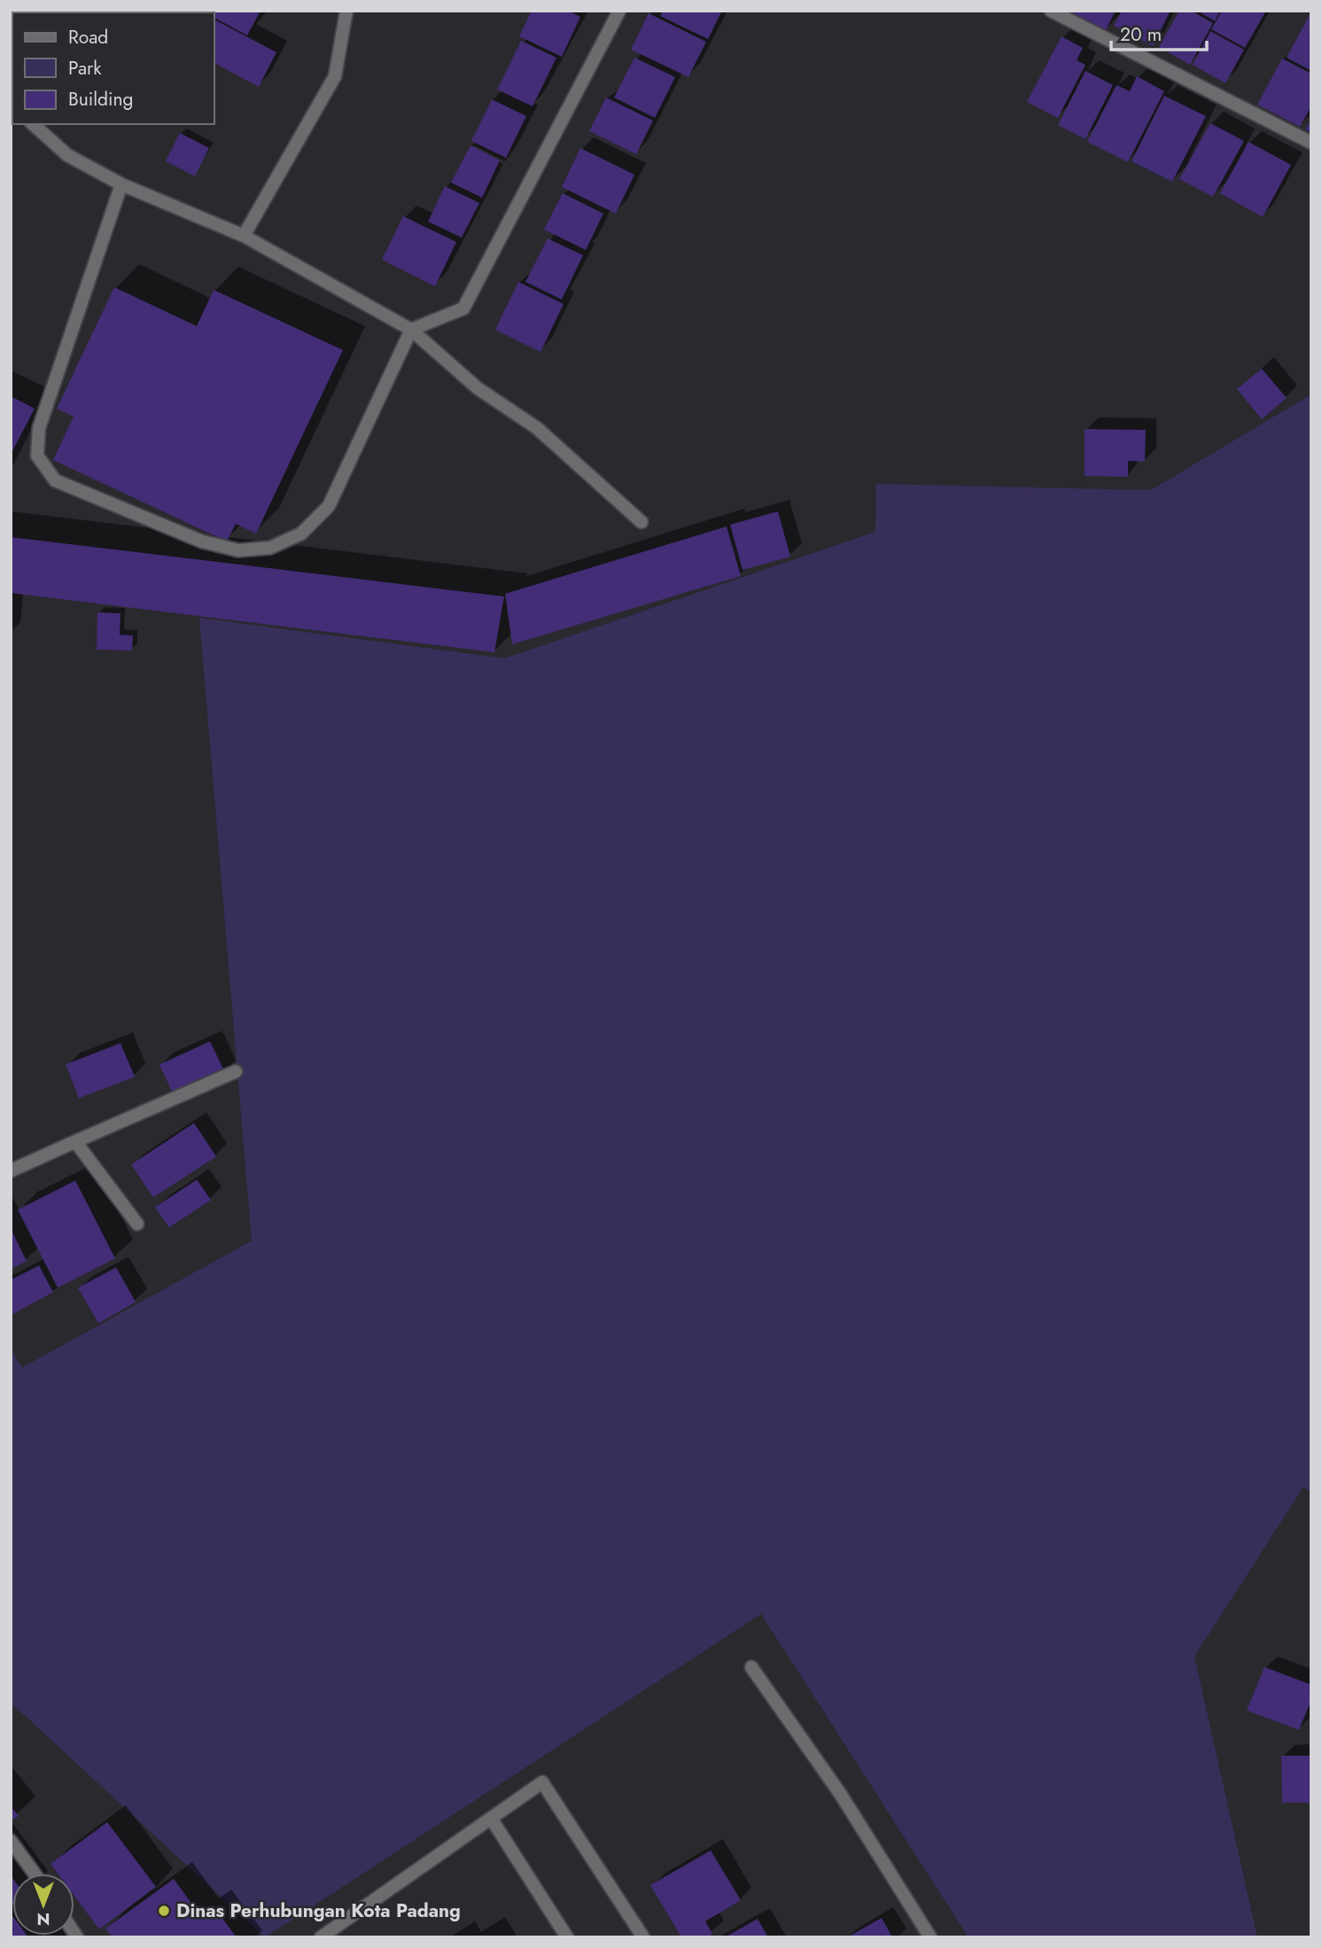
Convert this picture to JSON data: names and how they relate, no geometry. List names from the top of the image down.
{
  "places": ["Dinas Perhubungan Kota Padang"],
  "legend": ["Road", "Park", "Building"],
  "scale_bar": "20 m",
  "north": "bottom"
}
